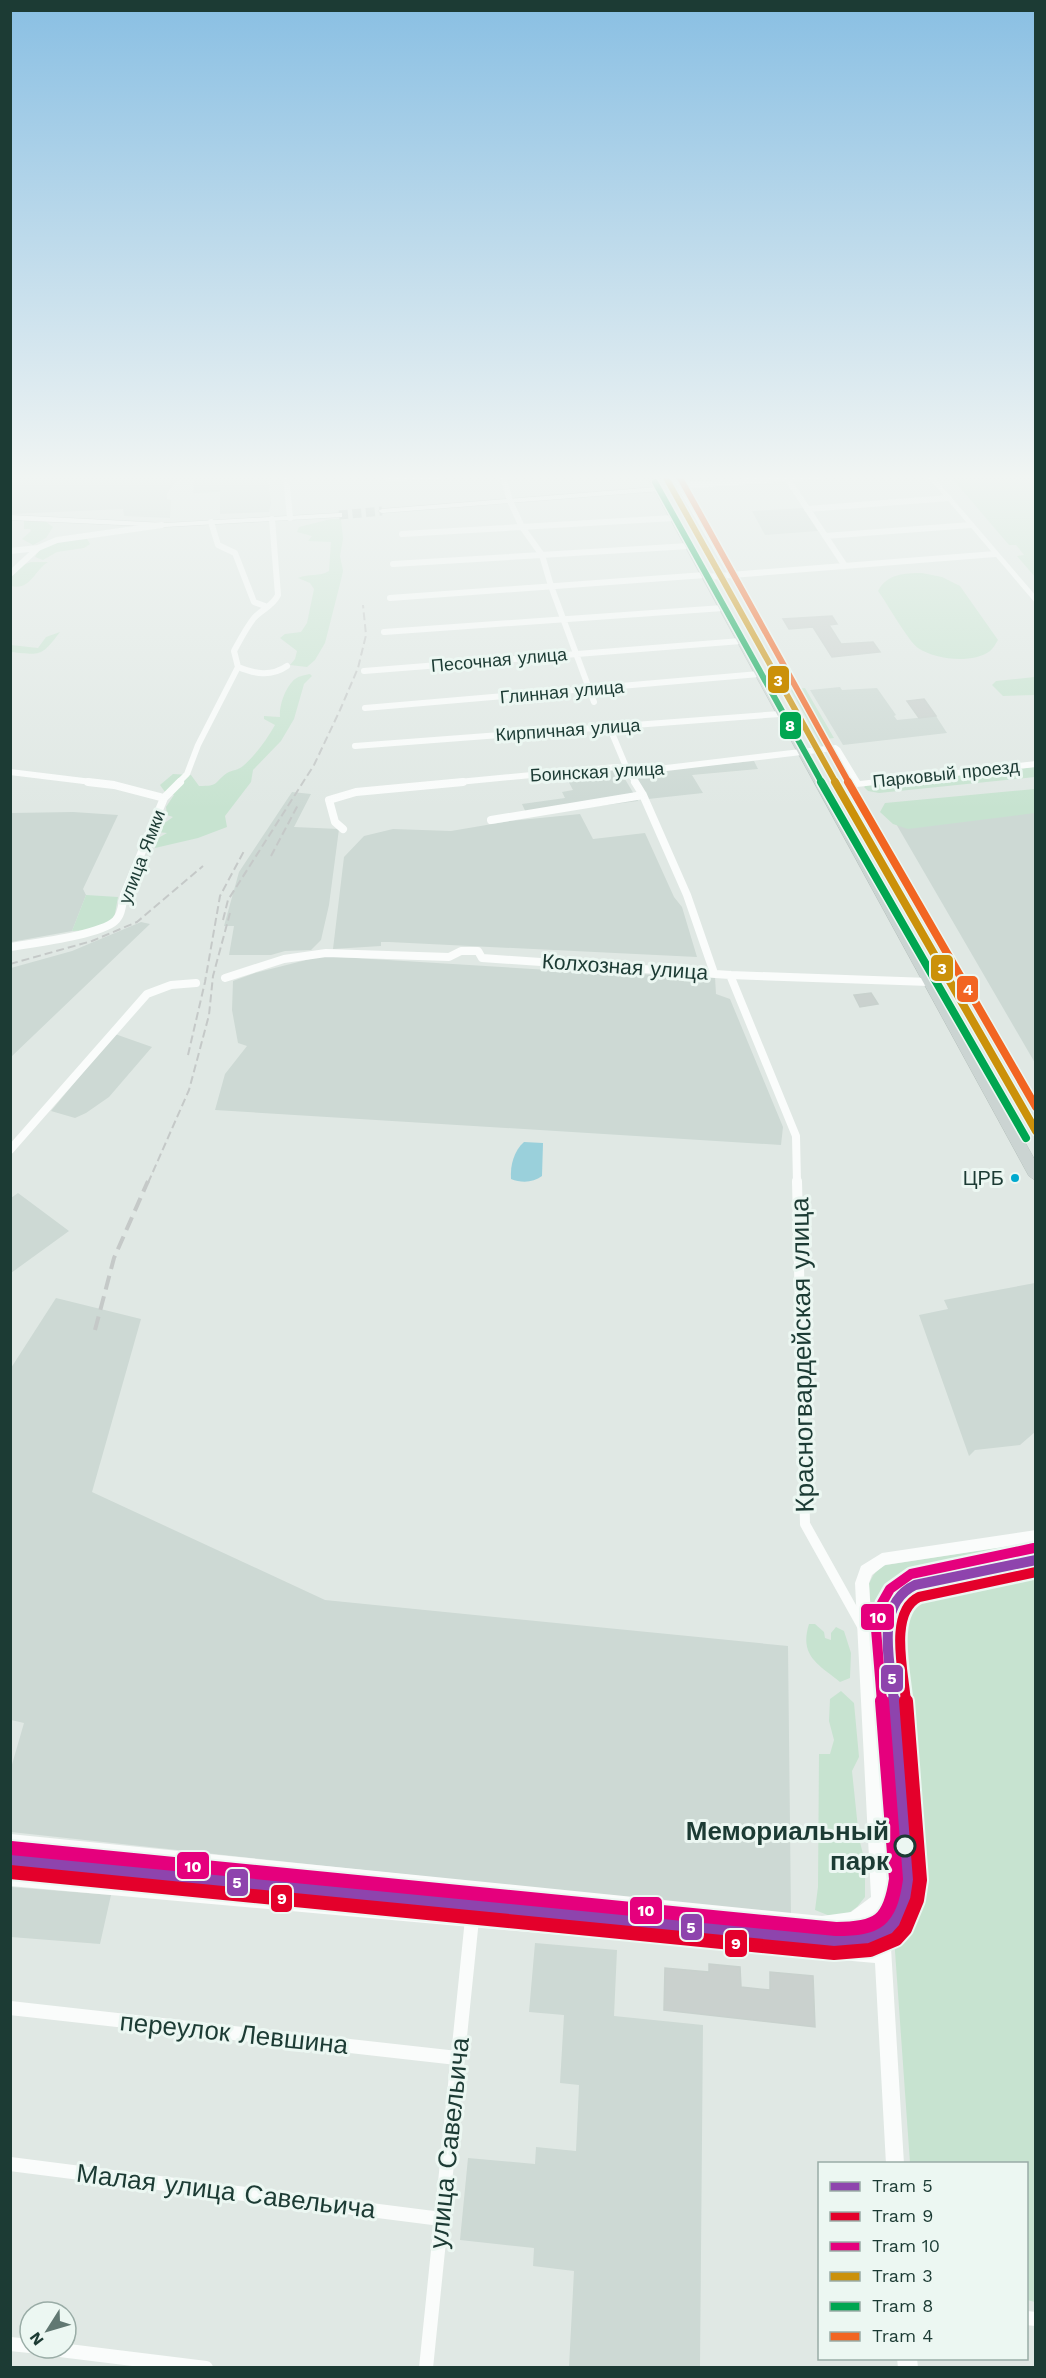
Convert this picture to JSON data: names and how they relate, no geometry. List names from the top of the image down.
{
  "streets": {
    "street": [
      "Песочная улица",
      "Глинная улица",
      "Кирпичная улица",
      "Боинская улица",
      "Парковый проезд",
      "улица Ямки",
      "Колхозная улица",
      "Красногвардейская улица",
      "переулок Левшина",
      "улица Савельича",
      "Малая улица Савельича"
    ]
  },
  "crossings": [
    ["Боинская улица", "Парковый проезд"],
    ["Колхозная улица", "Красногвардейская улица"],
    ["переулок Левшина", "улица Савельича"],
    ["улица Савельича", "Малая улица Савельича"]
  ],
  "places": ["ЦРБ", "Мемориальный парк"],
  "lines": [
    "tram line 3",
    "tram line 8",
    "tram line 4",
    "tram line 10",
    "tram line 5",
    "tram line 9"
  ],
  "legend": [
    "Tram 5",
    "Tram 9",
    "Tram 10",
    "Tram 3",
    "Tram 8",
    "Tram 4"
  ],
  "north": "bottom left"
}
